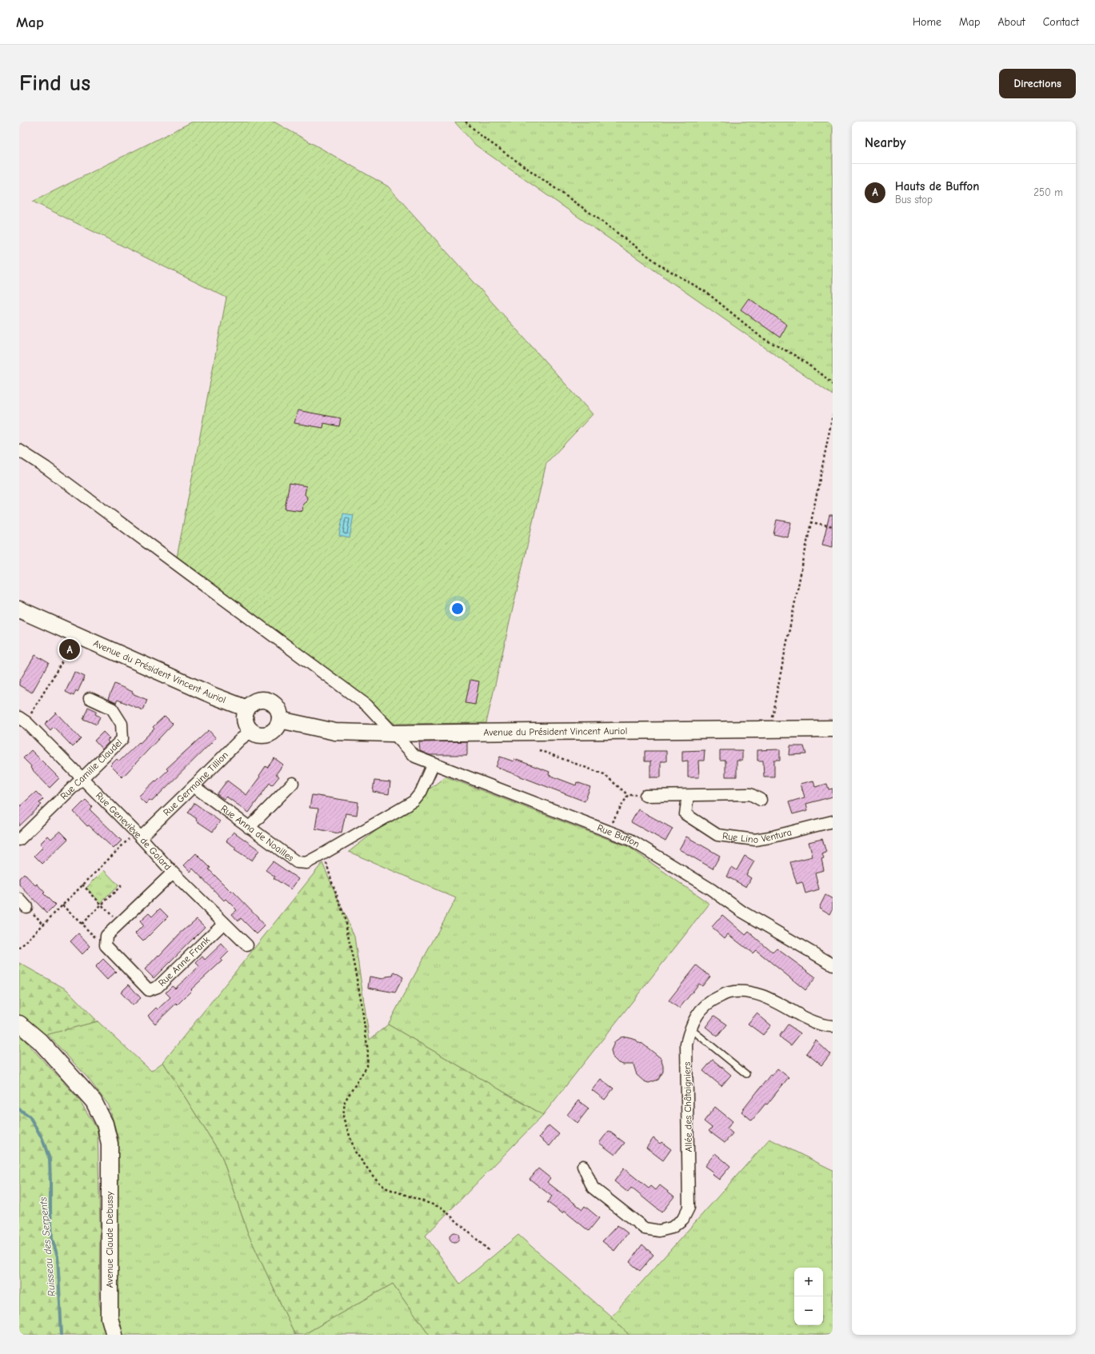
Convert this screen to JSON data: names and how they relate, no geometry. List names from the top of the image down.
{
  "streets": {
    "main road": ["Avenue du Président Vincent Auriol", "Avenue Claude Debussy"],
    "street": [
      "Rue Camille Claudel",
      "Rue Germaine Tillion",
      "Rue Geneviève de Galard",
      "Rue Lino Ventura",
      "Rue Anna de Noailles",
      "Rue Buffon",
      "Rue Anne Frank",
      "Allée des Châtaigniers"
    ]
  },
  "crossings": [
    ["Avenue du Président Vincent Auriol", "Rue Germaine Tillion"],
    ["Avenue du Président Vincent Auriol", "Rue Buffon"],
    ["Rue Camille Claudel", "Rue Geneviève de Galard"],
    ["Rue Germaine Tillion", "Rue Geneviève de Galard"],
    ["Rue Germaine Tillion", "Rue Anna de Noailles"],
    ["Rue Geneviève de Galard", "Rue Anne Frank"],
    ["Rue Anna de Noailles", "Rue Buffon"]
  ],
  "water": ["Ruisseau des Serpents"],
  "page": {
    "header": "Map",
    "nav": [
      "Home",
      "Map",
      "About",
      "Contact"
    ],
    "buttons": "Directions",
    "title": "Find us",
    "heading": "Nearby",
    "list": [
      {
        "mark": "A",
        "name": "Hauts de Buffon",
        "note": "Bus stop",
        "value": "250 m"
      }
    ],
    "pins": "A",
    "map_buttons": ["+", "−"]
  }
}
